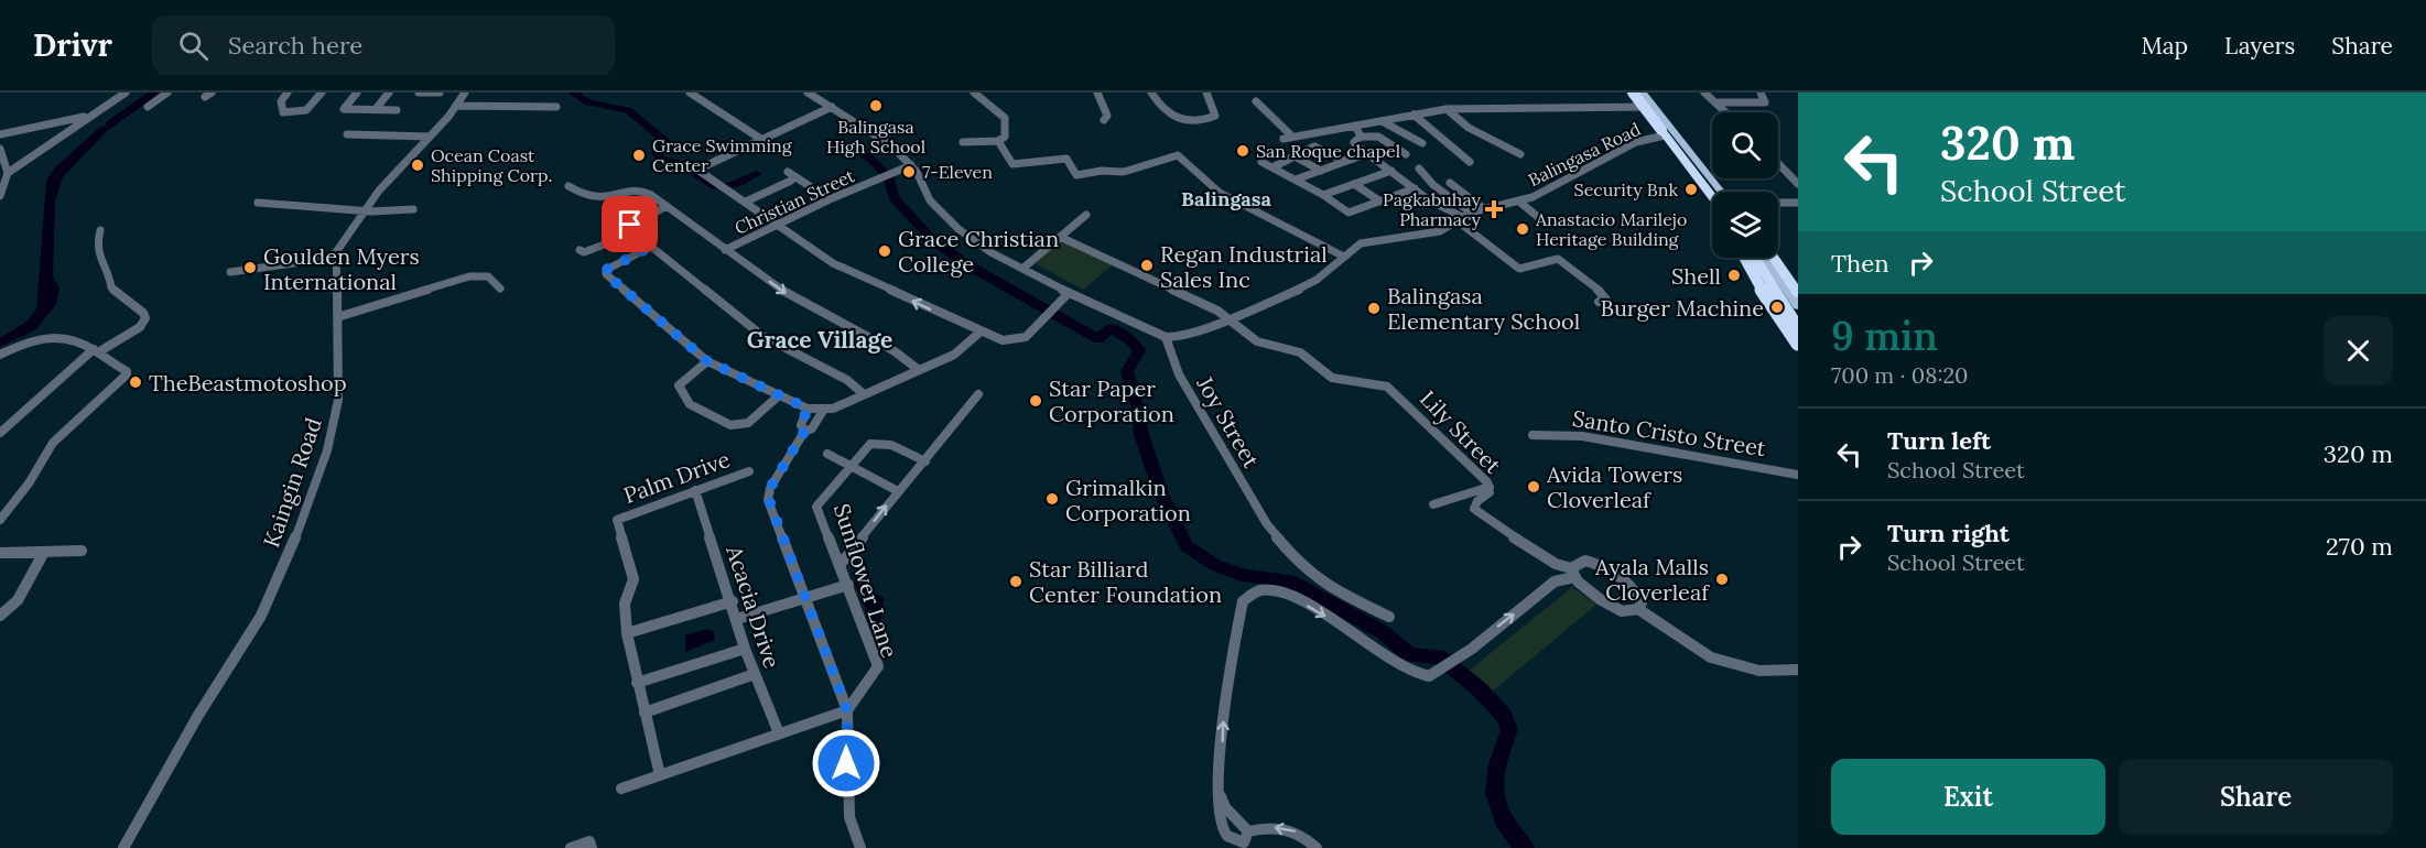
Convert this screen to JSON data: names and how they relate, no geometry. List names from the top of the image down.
{
  "streets": {
    "street": [
      "Balingasa Road",
      "Christian Street",
      "Joy Street",
      "Lily Street",
      "Santo Cristo Street",
      "Palm Drive",
      "Kaingin Road",
      "Sunflower Lane",
      "Acacia Drive"
    ]
  },
  "crossings": [
    ["Balingasa Road", "Joy Street"],
    ["Balingasa Road", "Lily Street"],
    ["Palm Drive", "Acacia Drive"]
  ],
  "districts": ["Balingasa", "Grace Village"],
  "places": {
    "other": [
      "Balingasa High School",
      "San Roque chapel",
      "Grace Swimming Center",
      "Ocean Coast Shipping Corp.",
      "7-Eleven",
      "Security Bnk",
      "Anastacio Marilejo Heritage Building",
      "Grace Christian College",
      "Regan Industrial Sales Inc",
      "Goulden Myers International",
      "Shell",
      "Burger Machine",
      "Balingasa Elementary School",
      "TheBeastmotoshop",
      "Star Paper Corporation",
      "Avida Towers Cloverleaf",
      "Grimalkin Corporation",
      "Ayala Malls Cloverleaf",
      "Star Billiard Center Foundation"
    ],
    "health": ["Pagkabuhay Pharmacy"]
  },
  "page": {
    "header": "Drivr",
    "search": "Search here",
    "nav": ["Map", "Layers", "Share"],
    "turn": ["320 m", "School Street"],
    "then": "Then",
    "heading": ["9 min", "700 m · 08:20"],
    "list": [
      {
        "name": "Turn left",
        "note": "School Street",
        "value": "320 m"
      },
      {
        "name": "Turn right",
        "note": "School Street",
        "value": "270 m"
      }
    ],
    "buttons": ["Exit", "Share"]
  }
}
